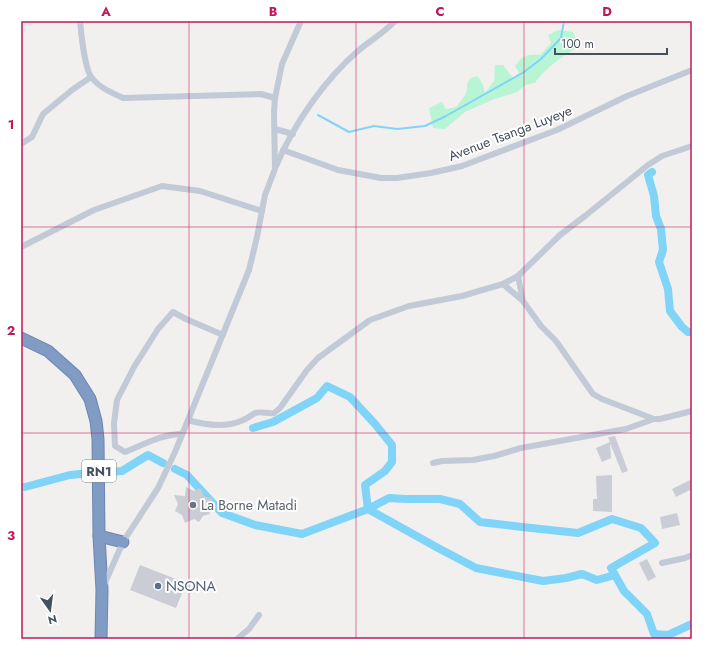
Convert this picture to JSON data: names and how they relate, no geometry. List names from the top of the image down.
{
  "streets": {
    "highway": ["RN1"],
    "street": ["Avenue Tsanga Luyeye"]
  },
  "places": ["La Borne Matadi", "NSONA"],
  "scale_bar": "100 m",
  "north": "bottom",
  "grid": {
    "columns": [
      "A",
      "B",
      "C",
      "D"
    ],
    "rows": ["1", "2", "3"]
  }
}
